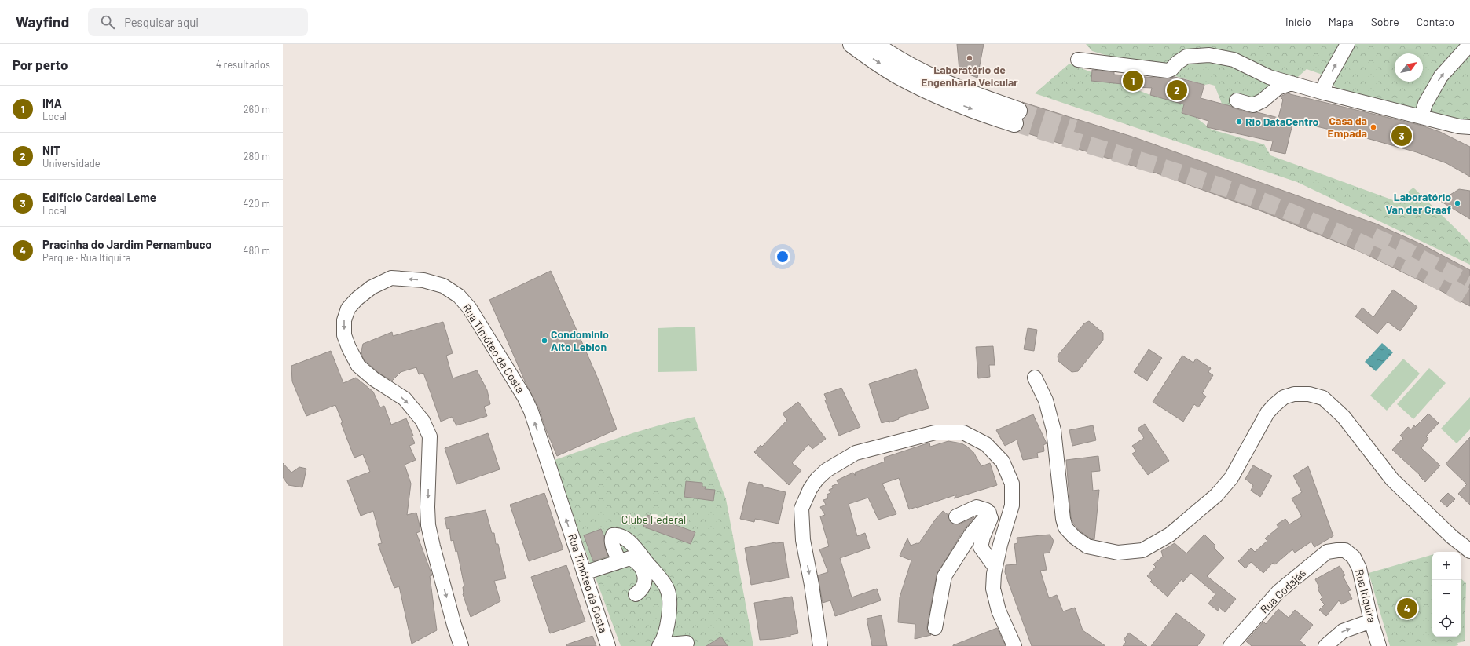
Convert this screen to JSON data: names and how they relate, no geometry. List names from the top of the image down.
{
  "streets": {
    "street": ["Rua Timóteo da Costa", "Rua Codajás", "Rua Itiquira"]
  },
  "crossings": [
    ["Rua Codajás", "Rua Itiquira"]
  ],
  "parks": ["Clube Federal"],
  "places": [
    "Laboratório de Engenharia Veicular",
    "Rio DataCentro",
    "Casa da Empada",
    "Laboratório Van der Graaf",
    "Condominio Alto Leblon"
  ],
  "north": "top right",
  "page": {
    "header": "Wayfind",
    "search": "Pesquisar aqui",
    "nav": [
      "Início",
      "Mapa",
      "Sobre",
      "Contato"
    ],
    "heading": ["Por perto", "4 resultados"],
    "pins": [
      "1",
      "2",
      "3",
      "4"
    ],
    "list": [
      {
        "mark": "1",
        "name": "IMA",
        "note": "Local",
        "value": "260 m"
      },
      {
        "mark": "2",
        "name": "NIT",
        "note": "Universidade",
        "value": "280 m"
      },
      {
        "mark": "3",
        "name": "Edifício Cardeal Leme",
        "note": "Local",
        "value": "420 m"
      },
      {
        "mark": "4",
        "name": "Pracinha do Jardim Pernambuco",
        "note": "Parque · Rua Itiquira",
        "value": "480 m"
      }
    ],
    "map_buttons": ["+", "−"]
  }
}
